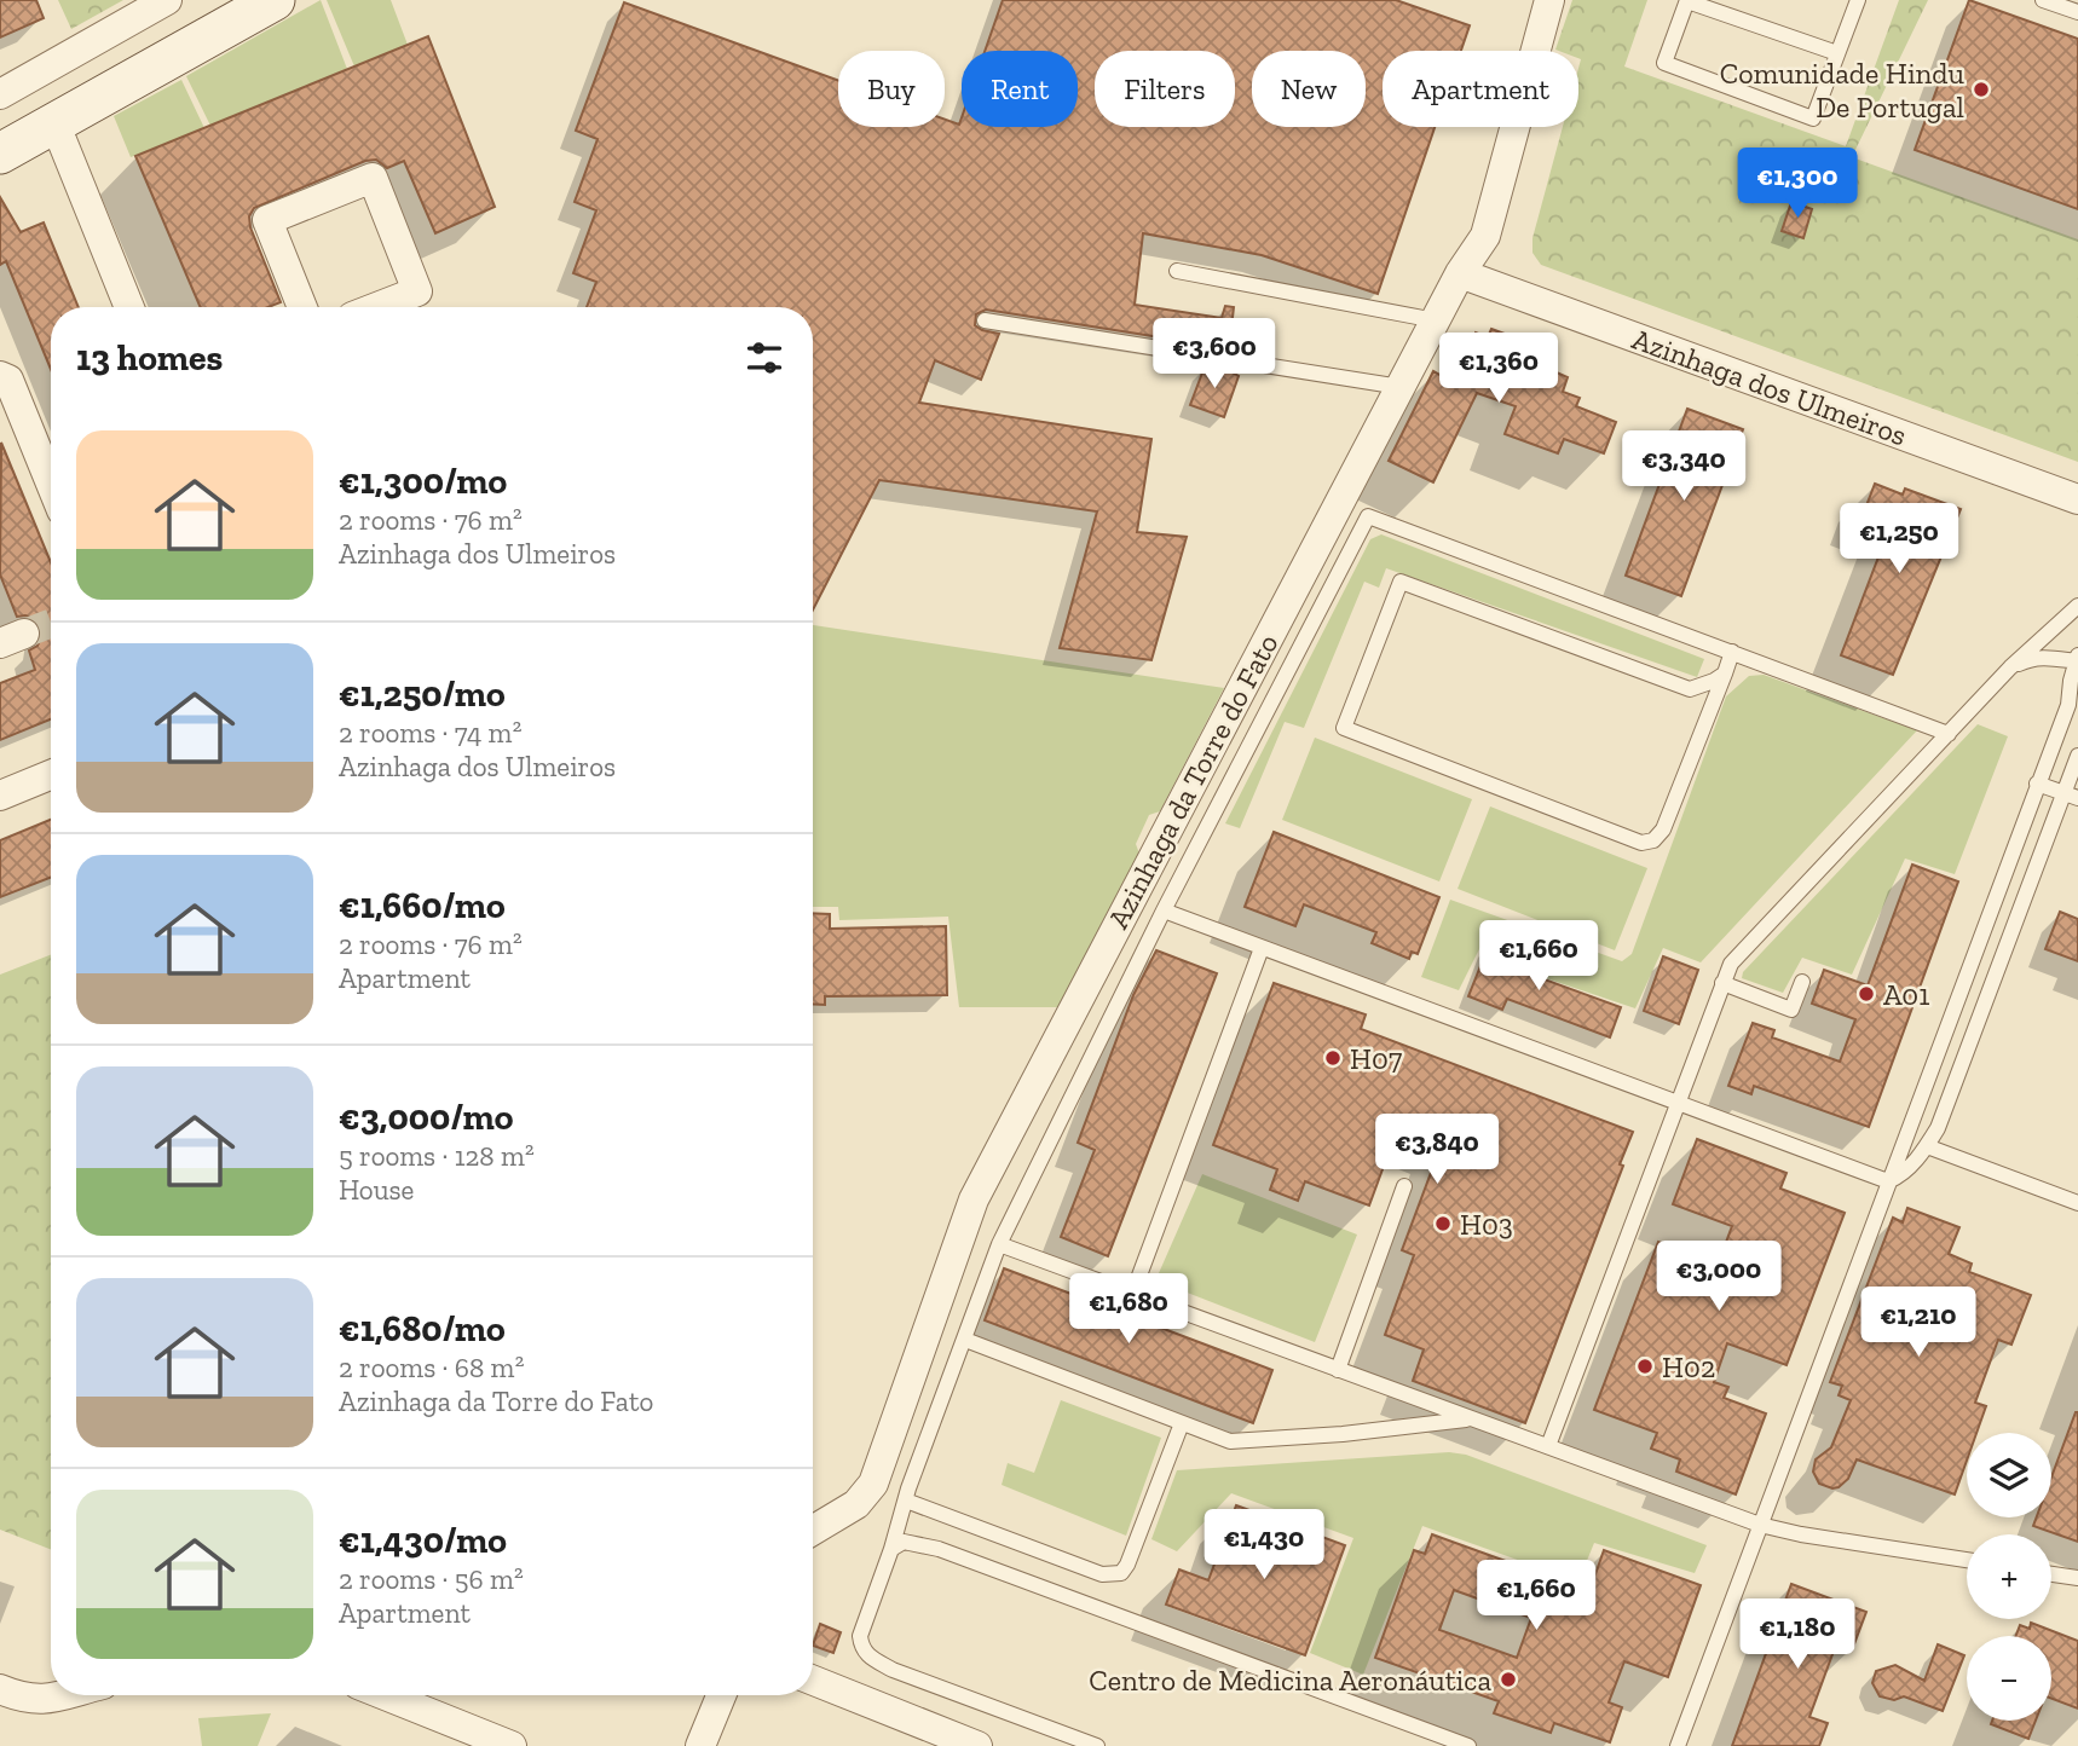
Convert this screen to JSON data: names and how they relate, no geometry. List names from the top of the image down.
{
  "streets": {
    "street": ["Azinhaga dos Ulmeiros", "Azinhaga da Torre do Fato"]
  },
  "crossings": [
    ["Azinhaga dos Ulmeiros", "Azinhaga da Torre do Fato"]
  ],
  "places": [
    "Comunidade Hindu De Portugal",
    "A01",
    "H07",
    "H03",
    "H02",
    "Centro de Medicina Aeronáutica"
  ],
  "page": {
    "chip": [
      "Buy",
      "Rent",
      "Filters",
      "New",
      "Apartment"
    ],
    "price": [
      "€1,300",
      "€3,600",
      "€1,360",
      "€3,340",
      "€1,250",
      "€1,660",
      "€3,840",
      "€3,000",
      "€1,680",
      "€1,210",
      "€1,430",
      "€1,660",
      "€1,180"
    ],
    "heading": "13 homes",
    "list": [
      {
        "name": "€1,300/mo",
        "note": "2 rooms · 76 m² · Azinhaga dos Ulmeiros"
      },
      {
        "name": "€1,250/mo",
        "note": "2 rooms · 74 m² · Azinhaga dos Ulmeiros"
      },
      {
        "name": "€1,660/mo",
        "note": "2 rooms · 76 m² · Apartment"
      },
      {
        "name": "€3,000/mo",
        "note": "5 rooms · 128 m² · House"
      },
      {
        "name": "€1,680/mo",
        "note": "2 rooms · 68 m² · Azinhaga da Torre do Fato"
      },
      {
        "name": "€1,430/mo",
        "note": "2 rooms · 56 m² · Apartment"
      }
    ],
    "map_buttons": ["+", "−"]
  }
}
